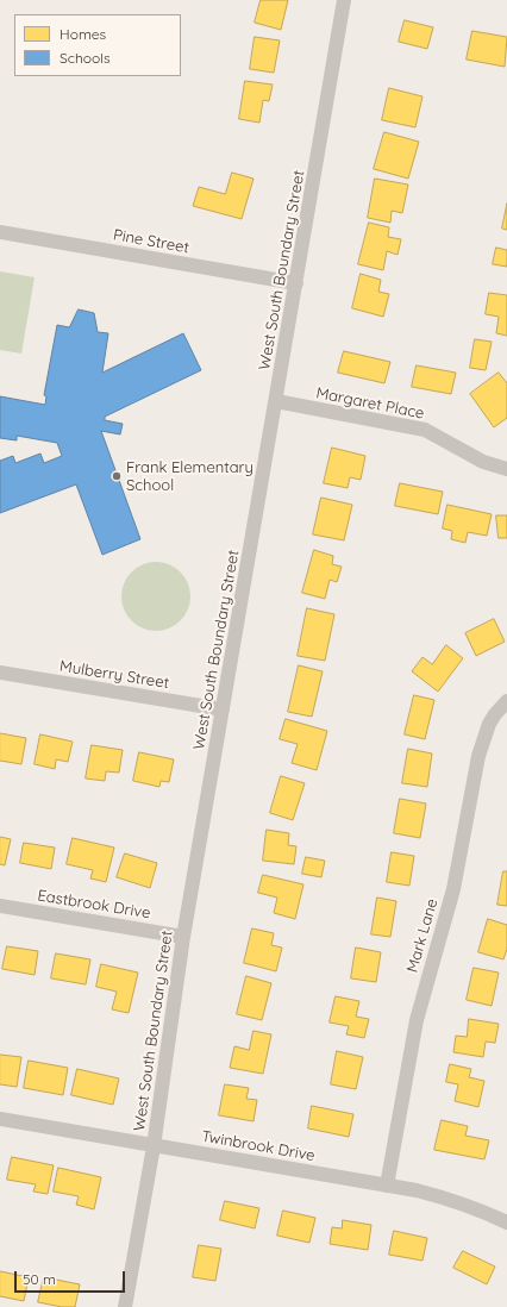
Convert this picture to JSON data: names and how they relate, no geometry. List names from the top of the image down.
{
  "streets": {
    "street": [
      "Pine Street",
      "West South Boundary Street",
      "Margaret Place",
      "Mulberry Street",
      "Eastbrook Drive",
      "Mark Lane",
      "Twinbrook Drive"
    ]
  },
  "crossings": [
    ["Pine Street", "West South Boundary Street"],
    ["West South Boundary Street", "Margaret Place"],
    ["West South Boundary Street", "Mulberry Street"],
    ["West South Boundary Street", "Eastbrook Drive"],
    ["West South Boundary Street", "Twinbrook Drive"],
    ["Mark Lane", "Twinbrook Drive"]
  ],
  "places": ["Frank Elementary School"],
  "legend": ["Homes", "Schools"],
  "scale_bar": "50 m"
}
